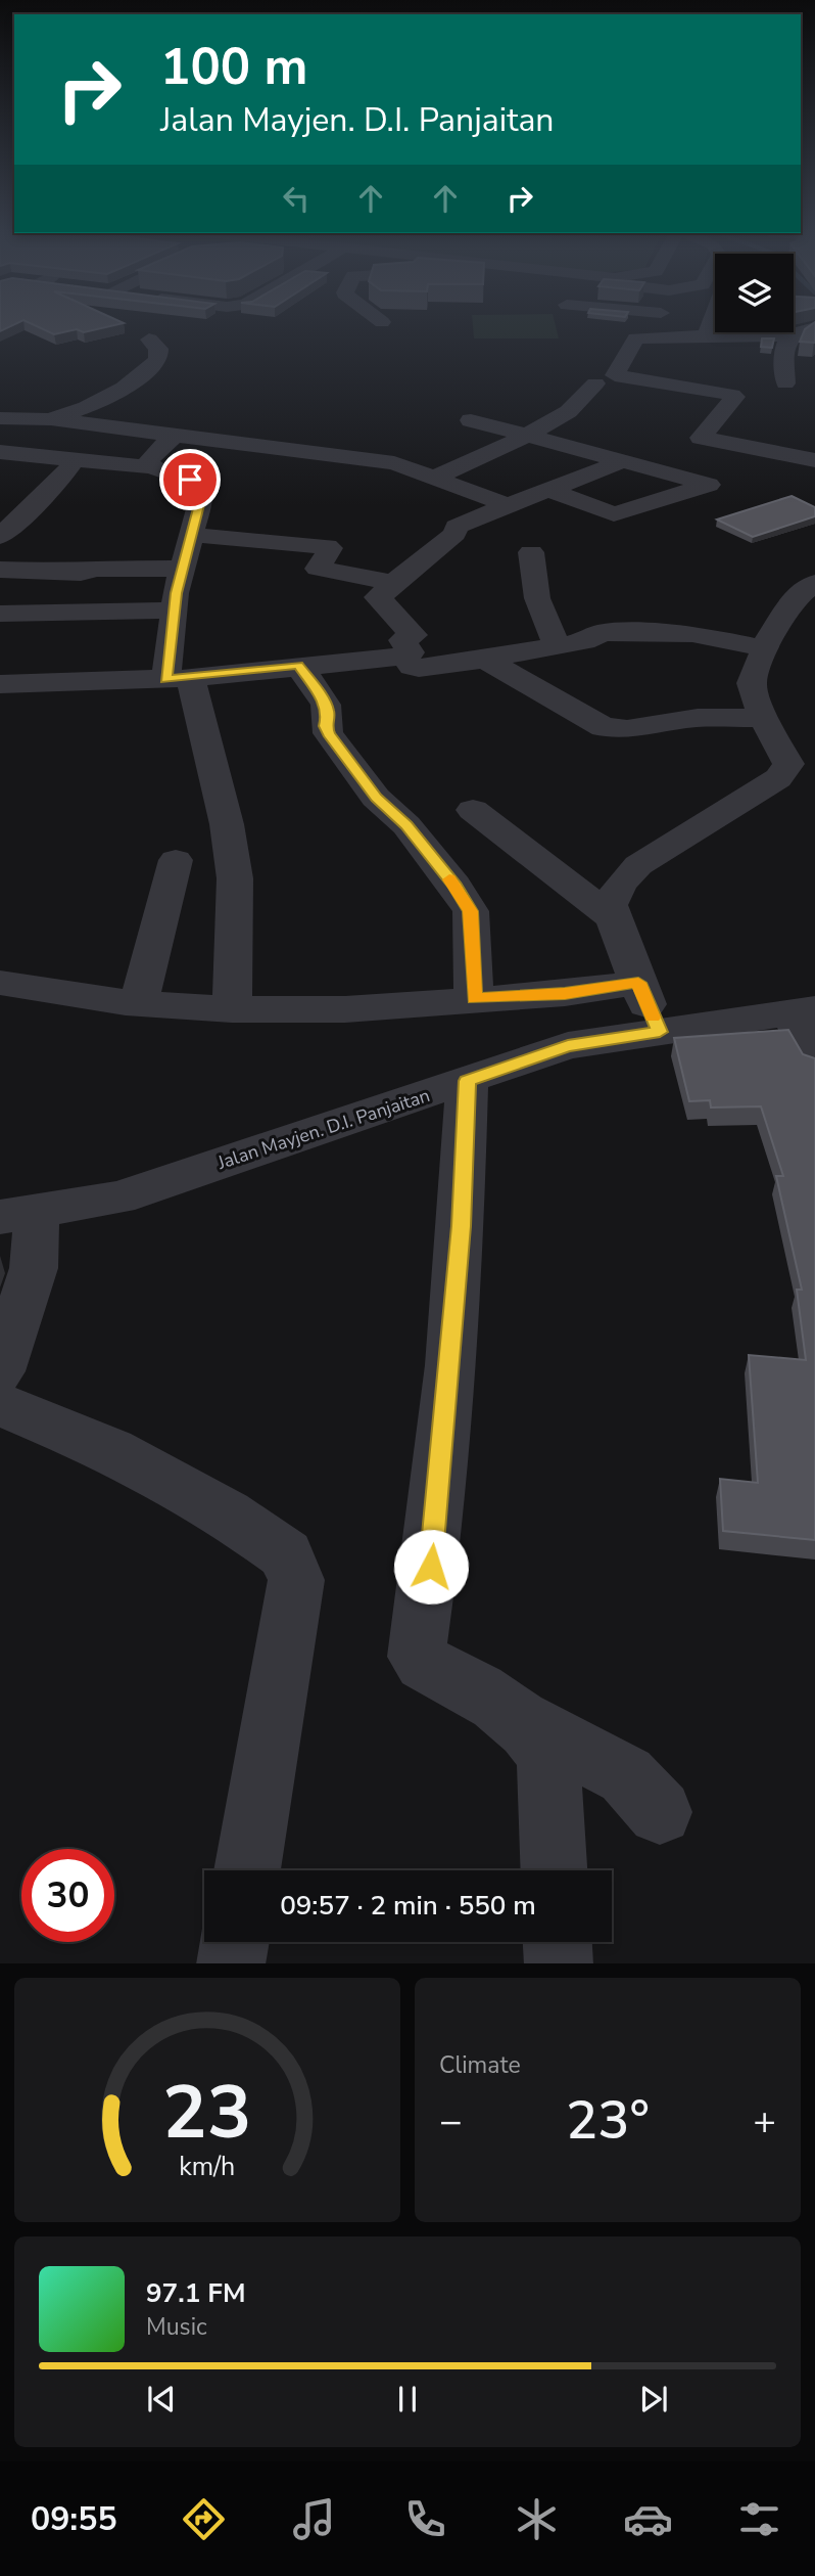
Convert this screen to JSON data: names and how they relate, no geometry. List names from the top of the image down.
{
  "streets": {
    "street": ["Jalan Mayjen. D.I. Panjaitan"]
  },
  "page": {
    "turn": ["100 m", "Jalan Mayjen. D.I. Panjaitan"],
    "limit": "30",
    "trip": "09:57 · 2 min · 550 m",
    "tile": "Climate",
    "heat": ["−", "23°", "+"],
    "song": ["97.1 FM", "Music"],
    "tabs": "09:55",
    "gauge": ["23", "km/h"]
  }
}
